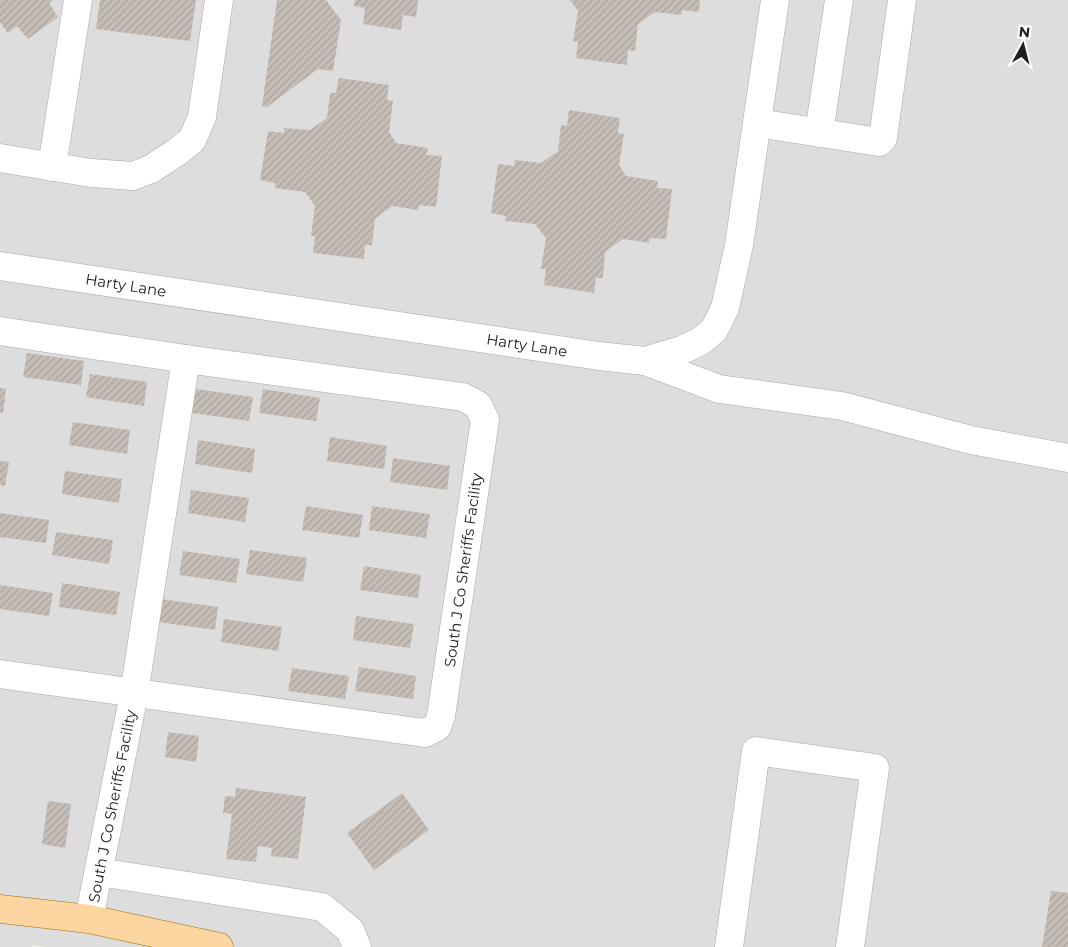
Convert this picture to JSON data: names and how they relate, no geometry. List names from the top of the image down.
{
  "streets": {
    "street": ["Harty Lane", "South J Co Sheriffs Facility"]
  },
  "north": "top"
}
